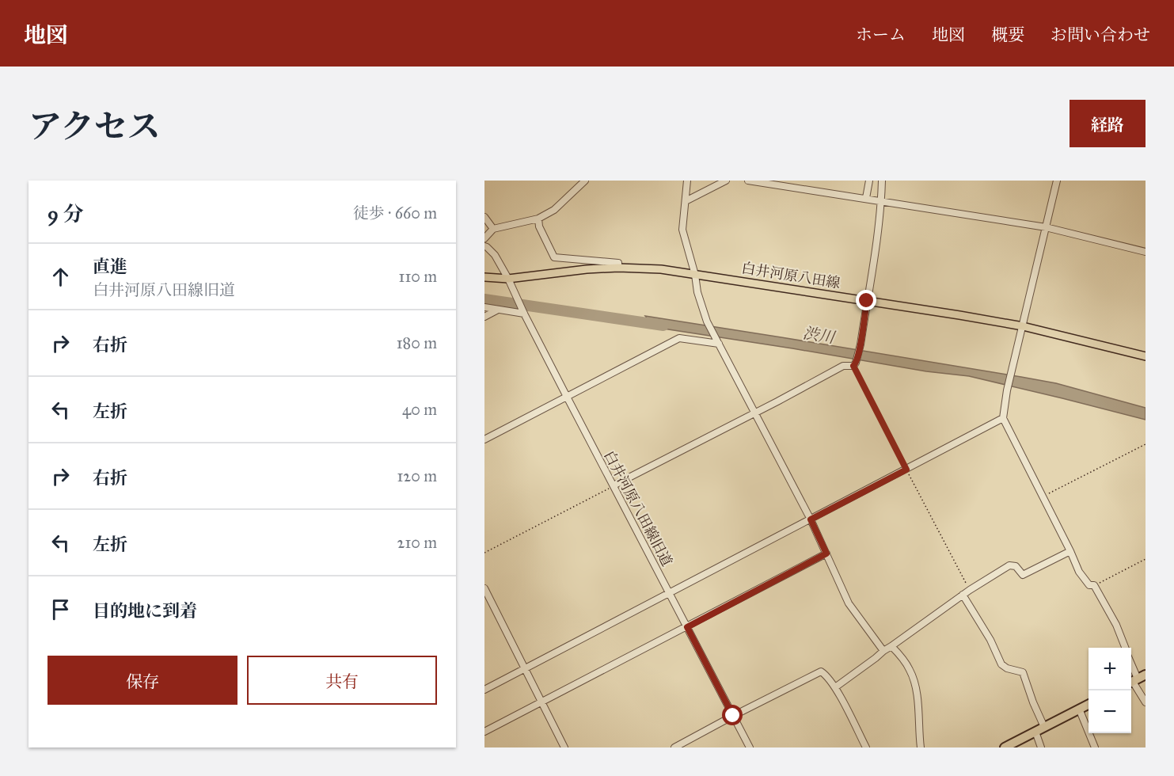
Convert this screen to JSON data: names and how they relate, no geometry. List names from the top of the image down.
{
  "streets": {
    "main road": ["白井河原八田線"],
    "street": ["白井河原八田線旧道"]
  },
  "crossings": [
    ["白井河原八田線", "白井河原八田線旧道"]
  ],
  "water": ["渋川"],
  "page": {
    "header": "地図",
    "nav": [
      "ホーム",
      "地図",
      "概要",
      "お問い合わせ"
    ],
    "title": "アクセス",
    "buttons": [
      "経路",
      ["保存", "共有"]
    ],
    "heading": ["9 分", "徒歩 · 660 m"],
    "list": [
      ["直進", "白井河原八田線旧道", "110 m"],
      ["右折", "180 m"],
      ["左折", "40 m"],
      ["右折", "120 m"],
      ["左折", "210 m"],
      "目的地に到着"
    ],
    "map_buttons": ["+", "−"]
  }
}
